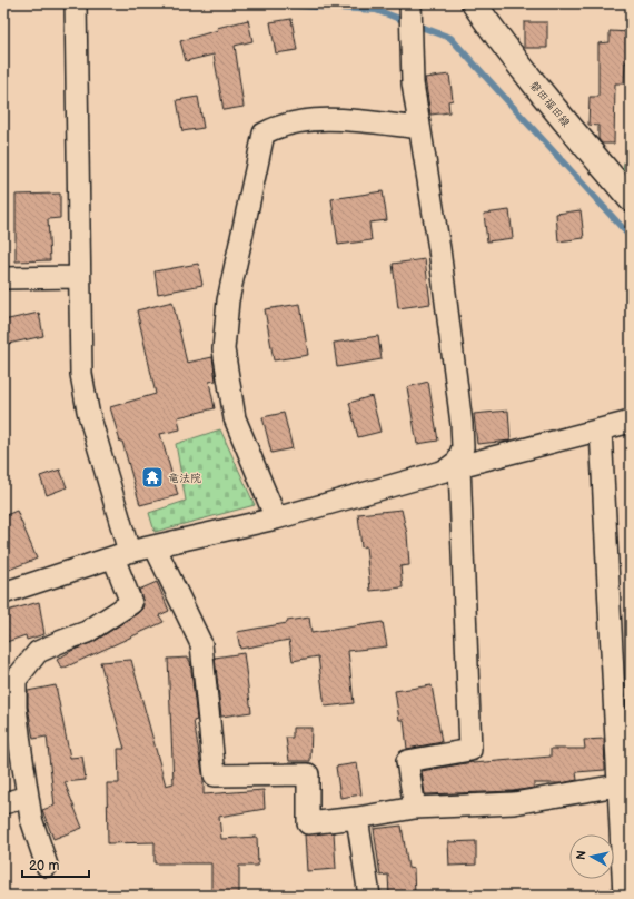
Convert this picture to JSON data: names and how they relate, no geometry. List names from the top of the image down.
{
  "streets": {
    "main road": ["磐田福田線"]
  },
  "places": {
    "temple": ["竜法院"]
  },
  "scale_bar": "20 m",
  "north": "left"
}
